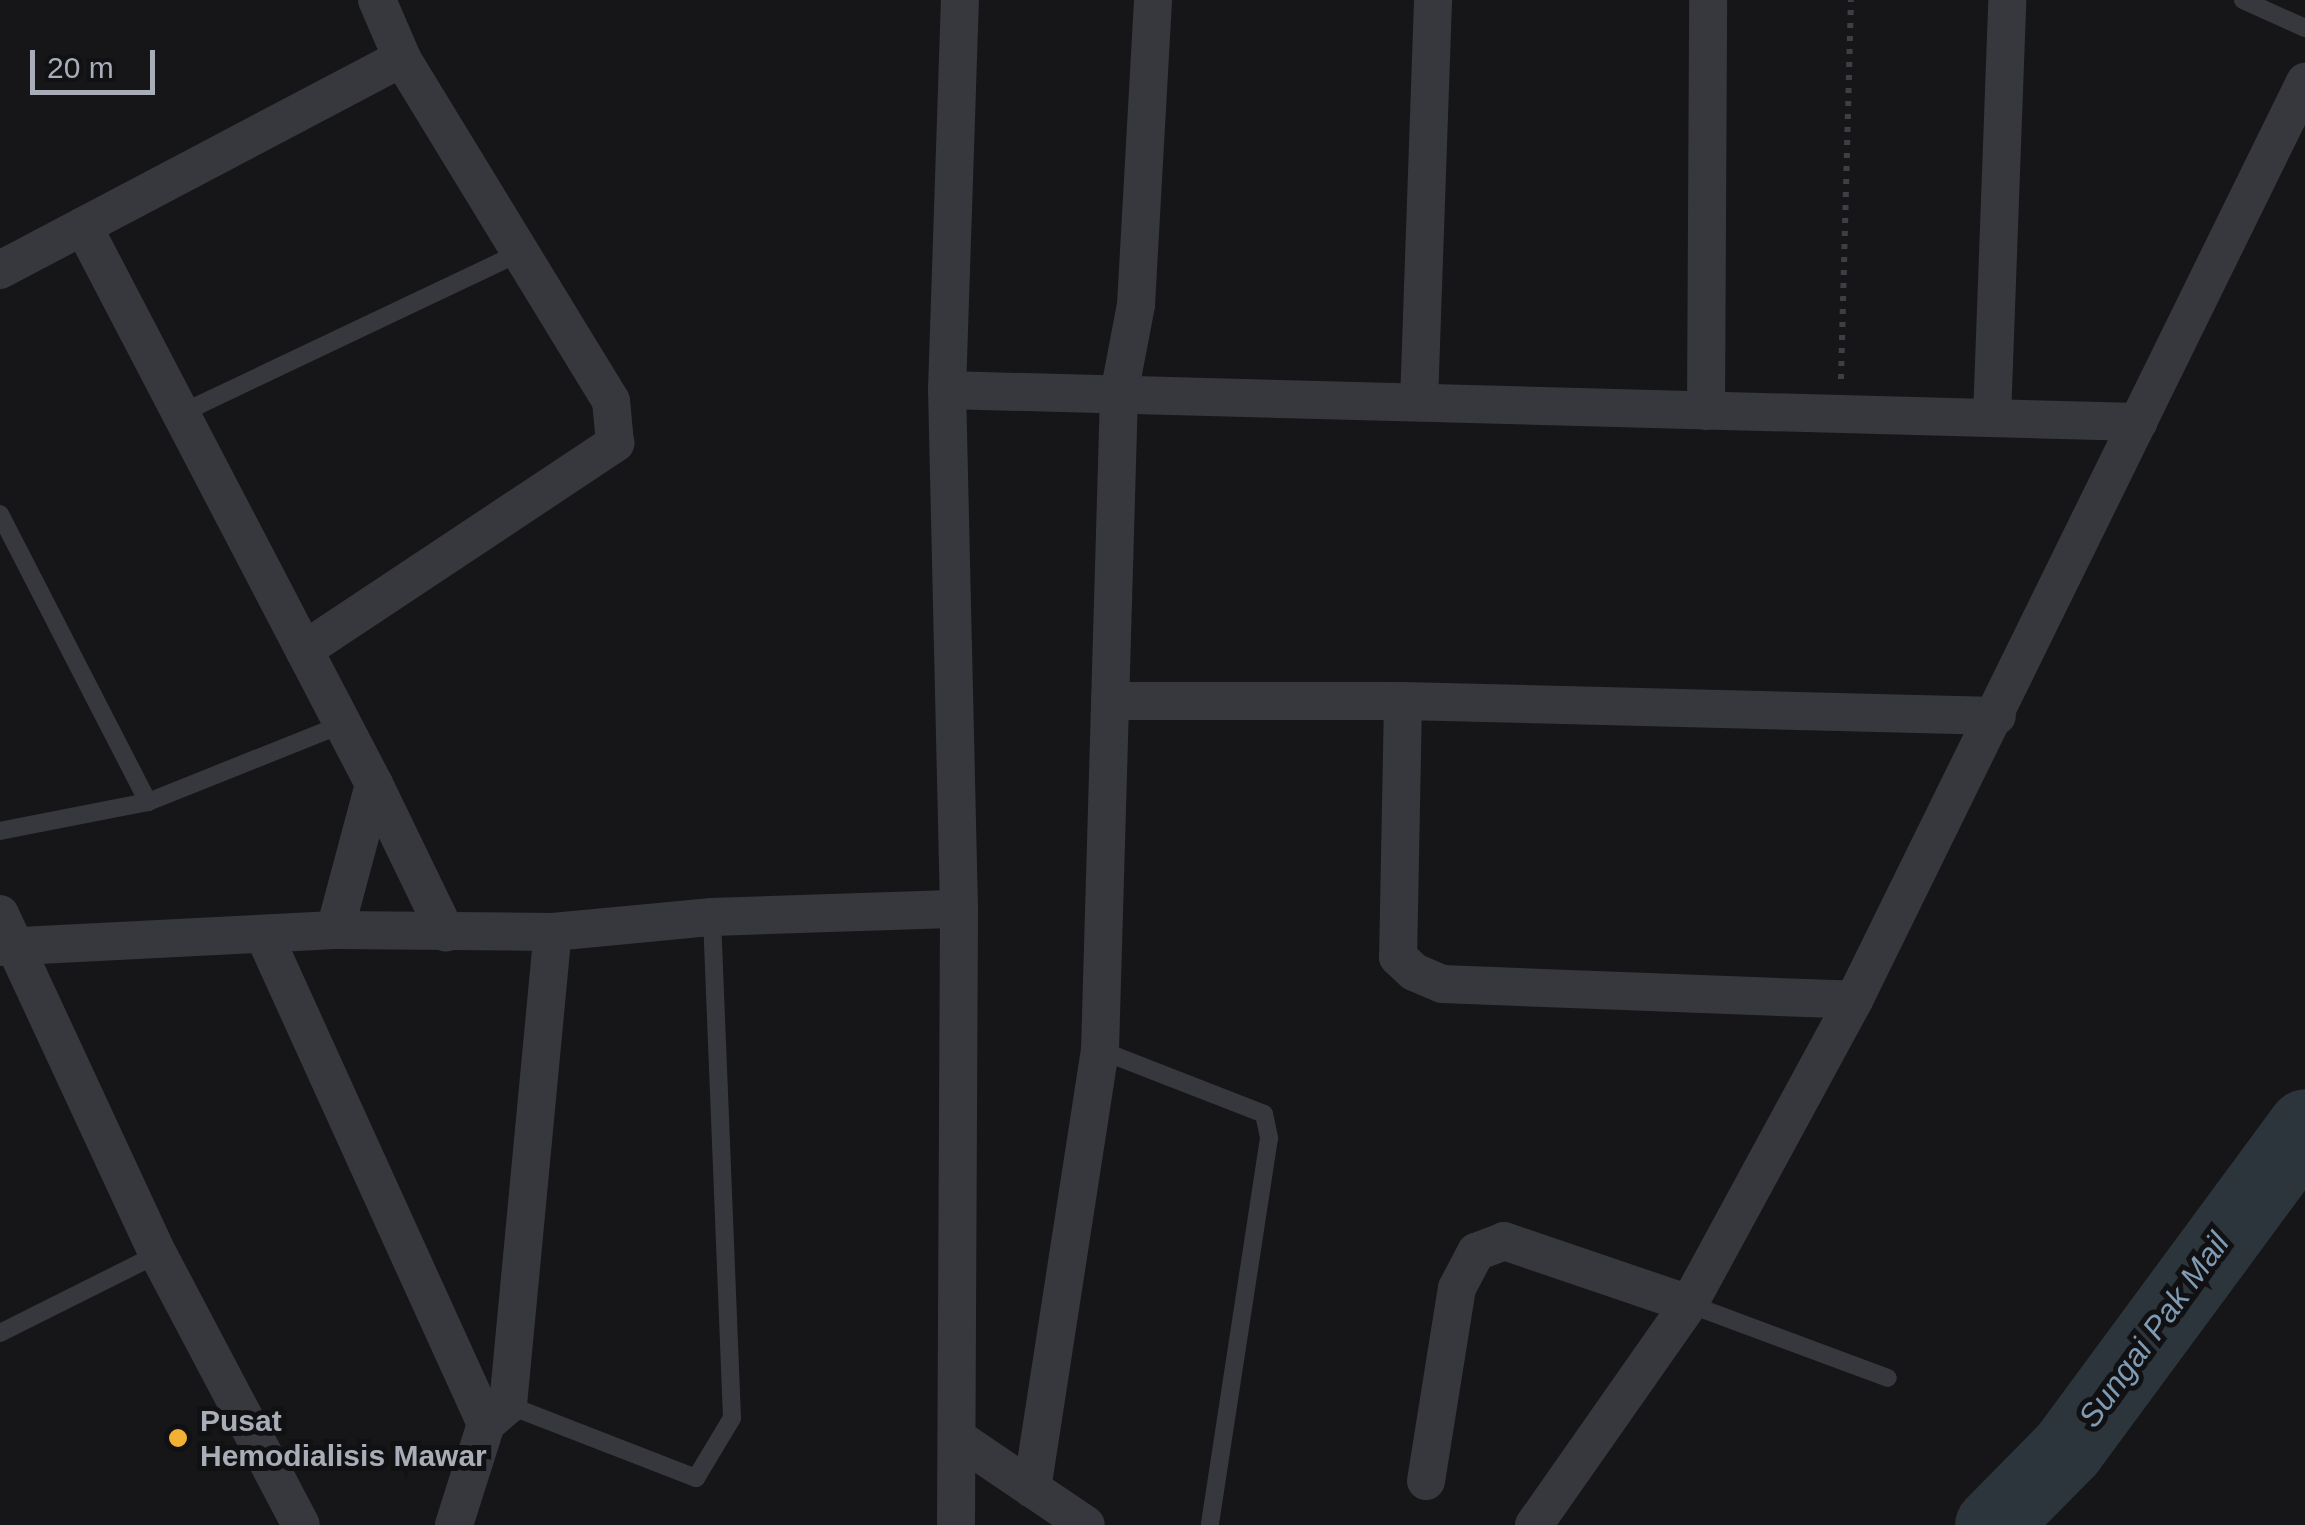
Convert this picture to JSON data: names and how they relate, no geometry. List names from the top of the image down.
{
  "water": ["Sungai Pak Mail"],
  "places": ["Pusat Hemodialisis Mawar"],
  "scale_bar": "20 m"
}
